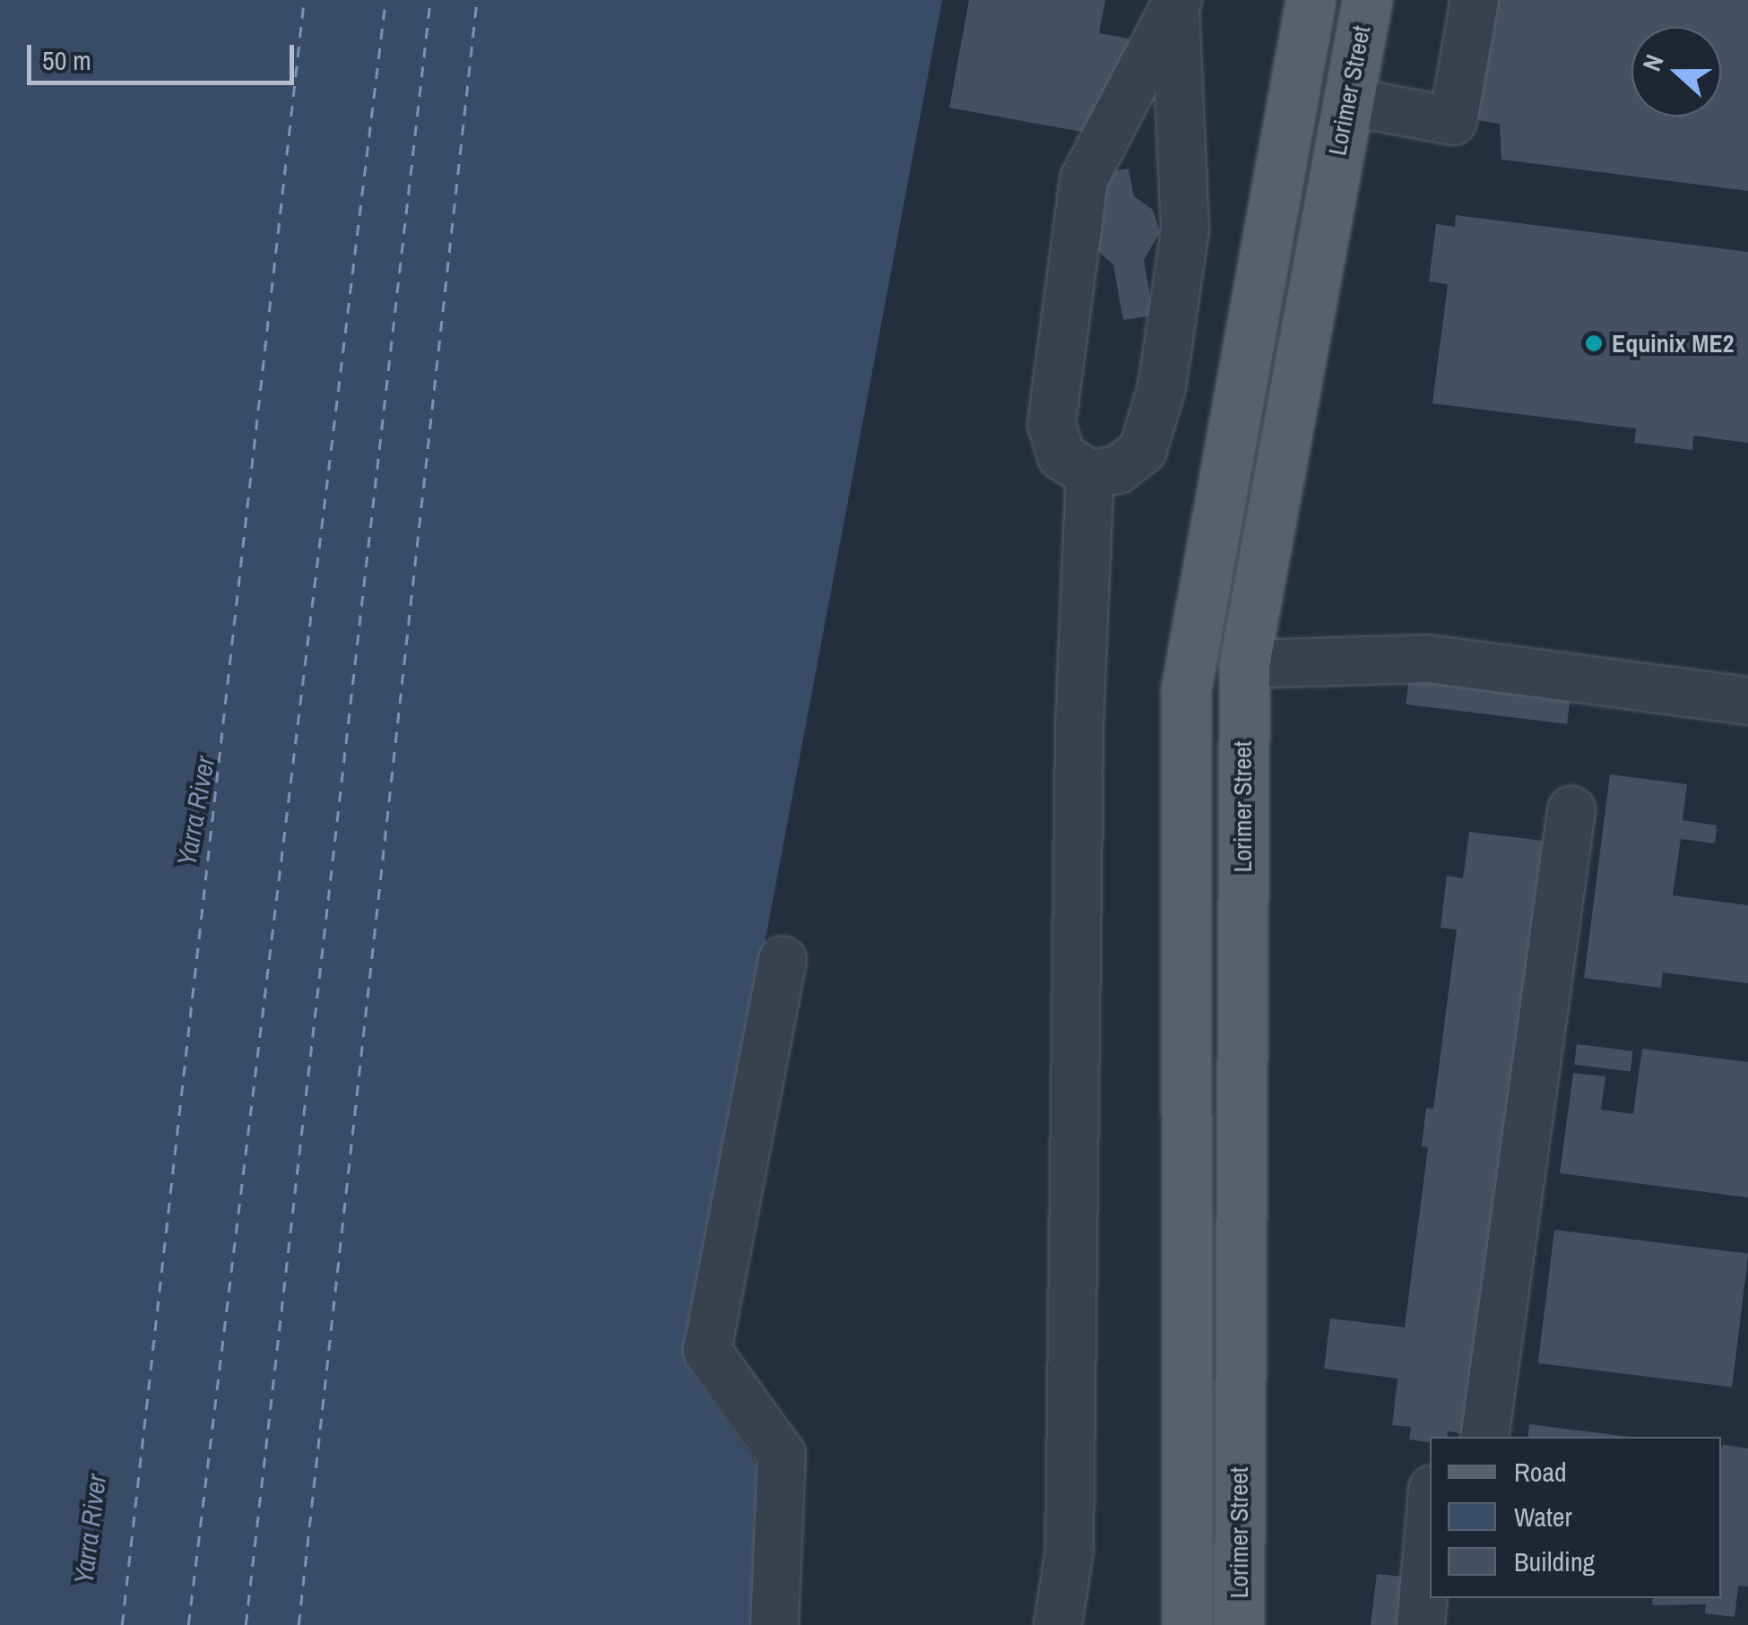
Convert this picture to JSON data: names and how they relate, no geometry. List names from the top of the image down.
{
  "streets": {
    "main road": ["Lorimer Street"]
  },
  "water": ["Yarra River"],
  "places": ["Equinix ME2"],
  "legend": ["Road", "Water", "Building"],
  "scale_bar": "50 m",
  "north": "left"
}
